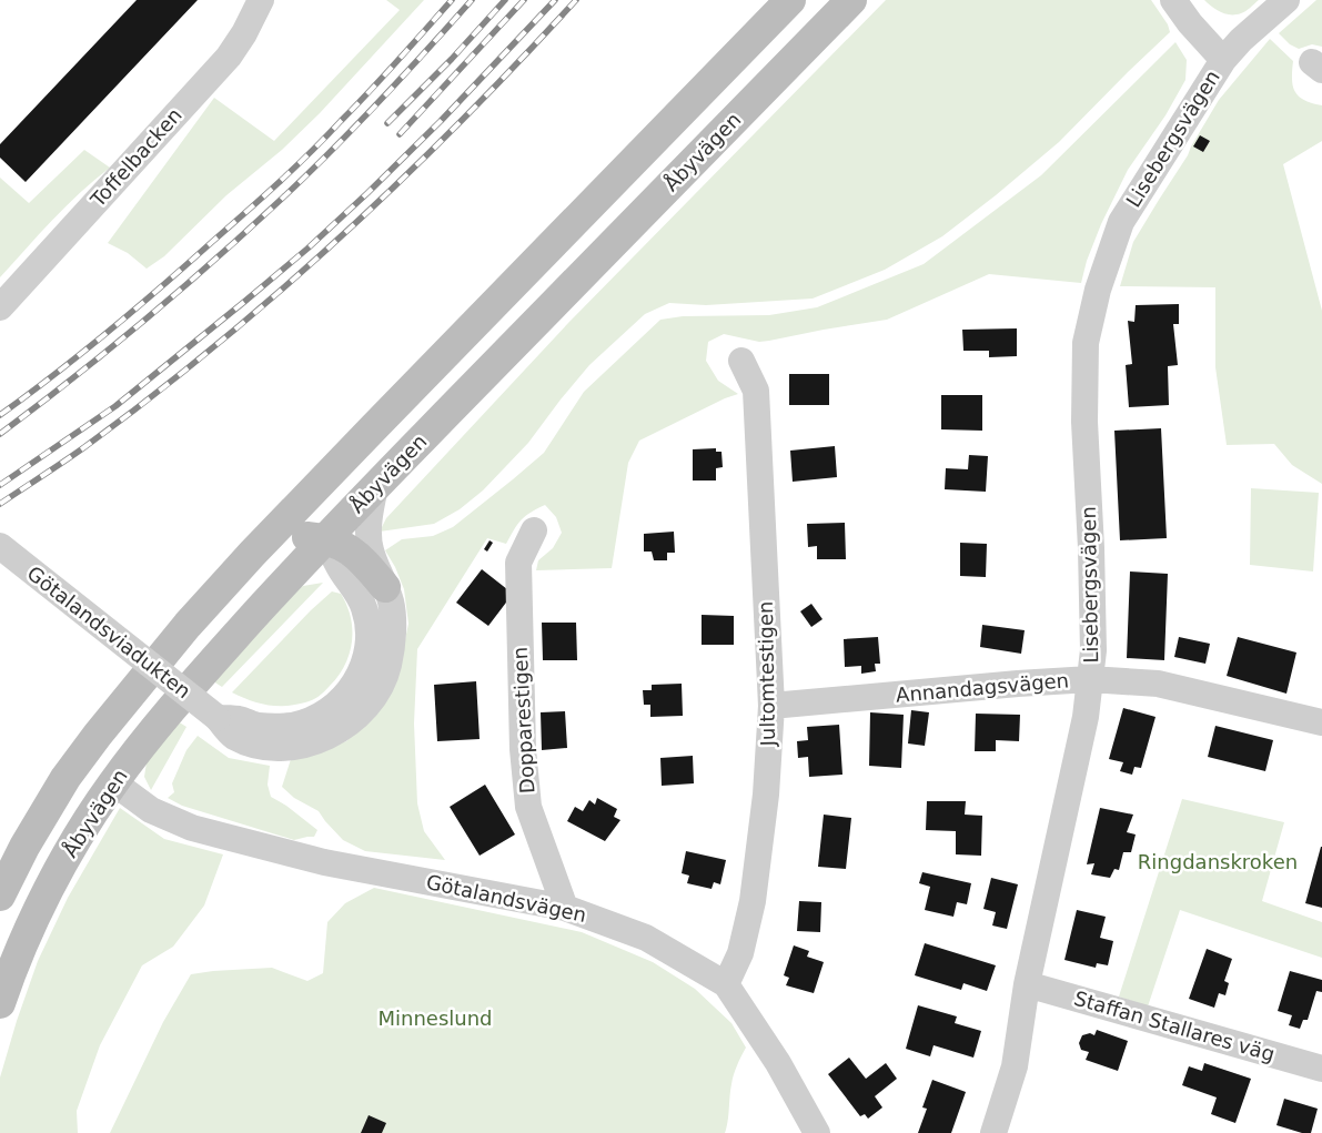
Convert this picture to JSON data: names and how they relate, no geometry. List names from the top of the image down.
{
  "streets": {
    "street": [
      "Lisebergsvägen",
      "Åbyvägen",
      "Toffelbacken",
      "Götalandsviadukten",
      "Jultomtestigen",
      "Annandagsvägen",
      "Dopparestigen",
      "Götalandsvägen",
      "Staffan Stallares väg"
    ]
  },
  "crossings": [
    ["Lisebergsvägen", "Annandagsvägen"],
    ["Lisebergsvägen", "Staffan Stallares väg"],
    ["Åbyvägen", "Götalandsviadukten"],
    ["Åbyvägen", "Götalandsvägen"],
    ["Jultomtestigen", "Annandagsvägen"],
    ["Jultomtestigen", "Götalandsvägen"],
    ["Dopparestigen", "Götalandsvägen"]
  ],
  "parks": ["Ringdanskroken", "Minneslund"]
}
